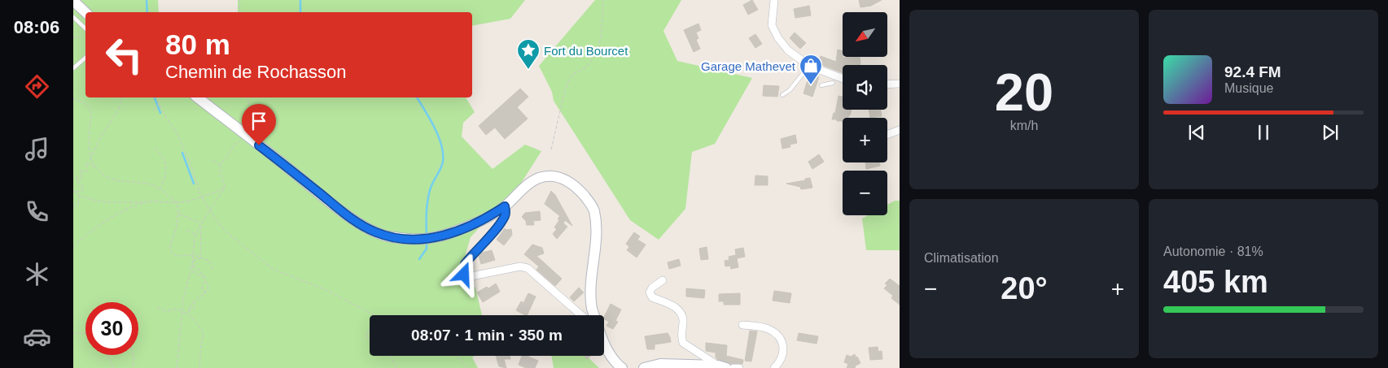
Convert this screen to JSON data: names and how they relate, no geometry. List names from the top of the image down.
{
  "places": {
    "place": ["Fort du Bourcet"],
    "shop": ["Garage Mathevet"]
  },
  "north": "bottom left",
  "page": {
    "tabs": "08:06",
    "tile": [
      ["20", "km/h"],
      "Climatisation",
      ["Autonomie · 81%", "405 km"]
    ],
    "map_buttons": ["+", "−"],
    "turn": ["80 m", "Chemin de Rochasson"],
    "song": ["92.4 FM", "Musique"],
    "heat": ["−", "20°", "+"],
    "limit": "30",
    "trip": "08:07 · 1 min · 350 m"
  }
}
